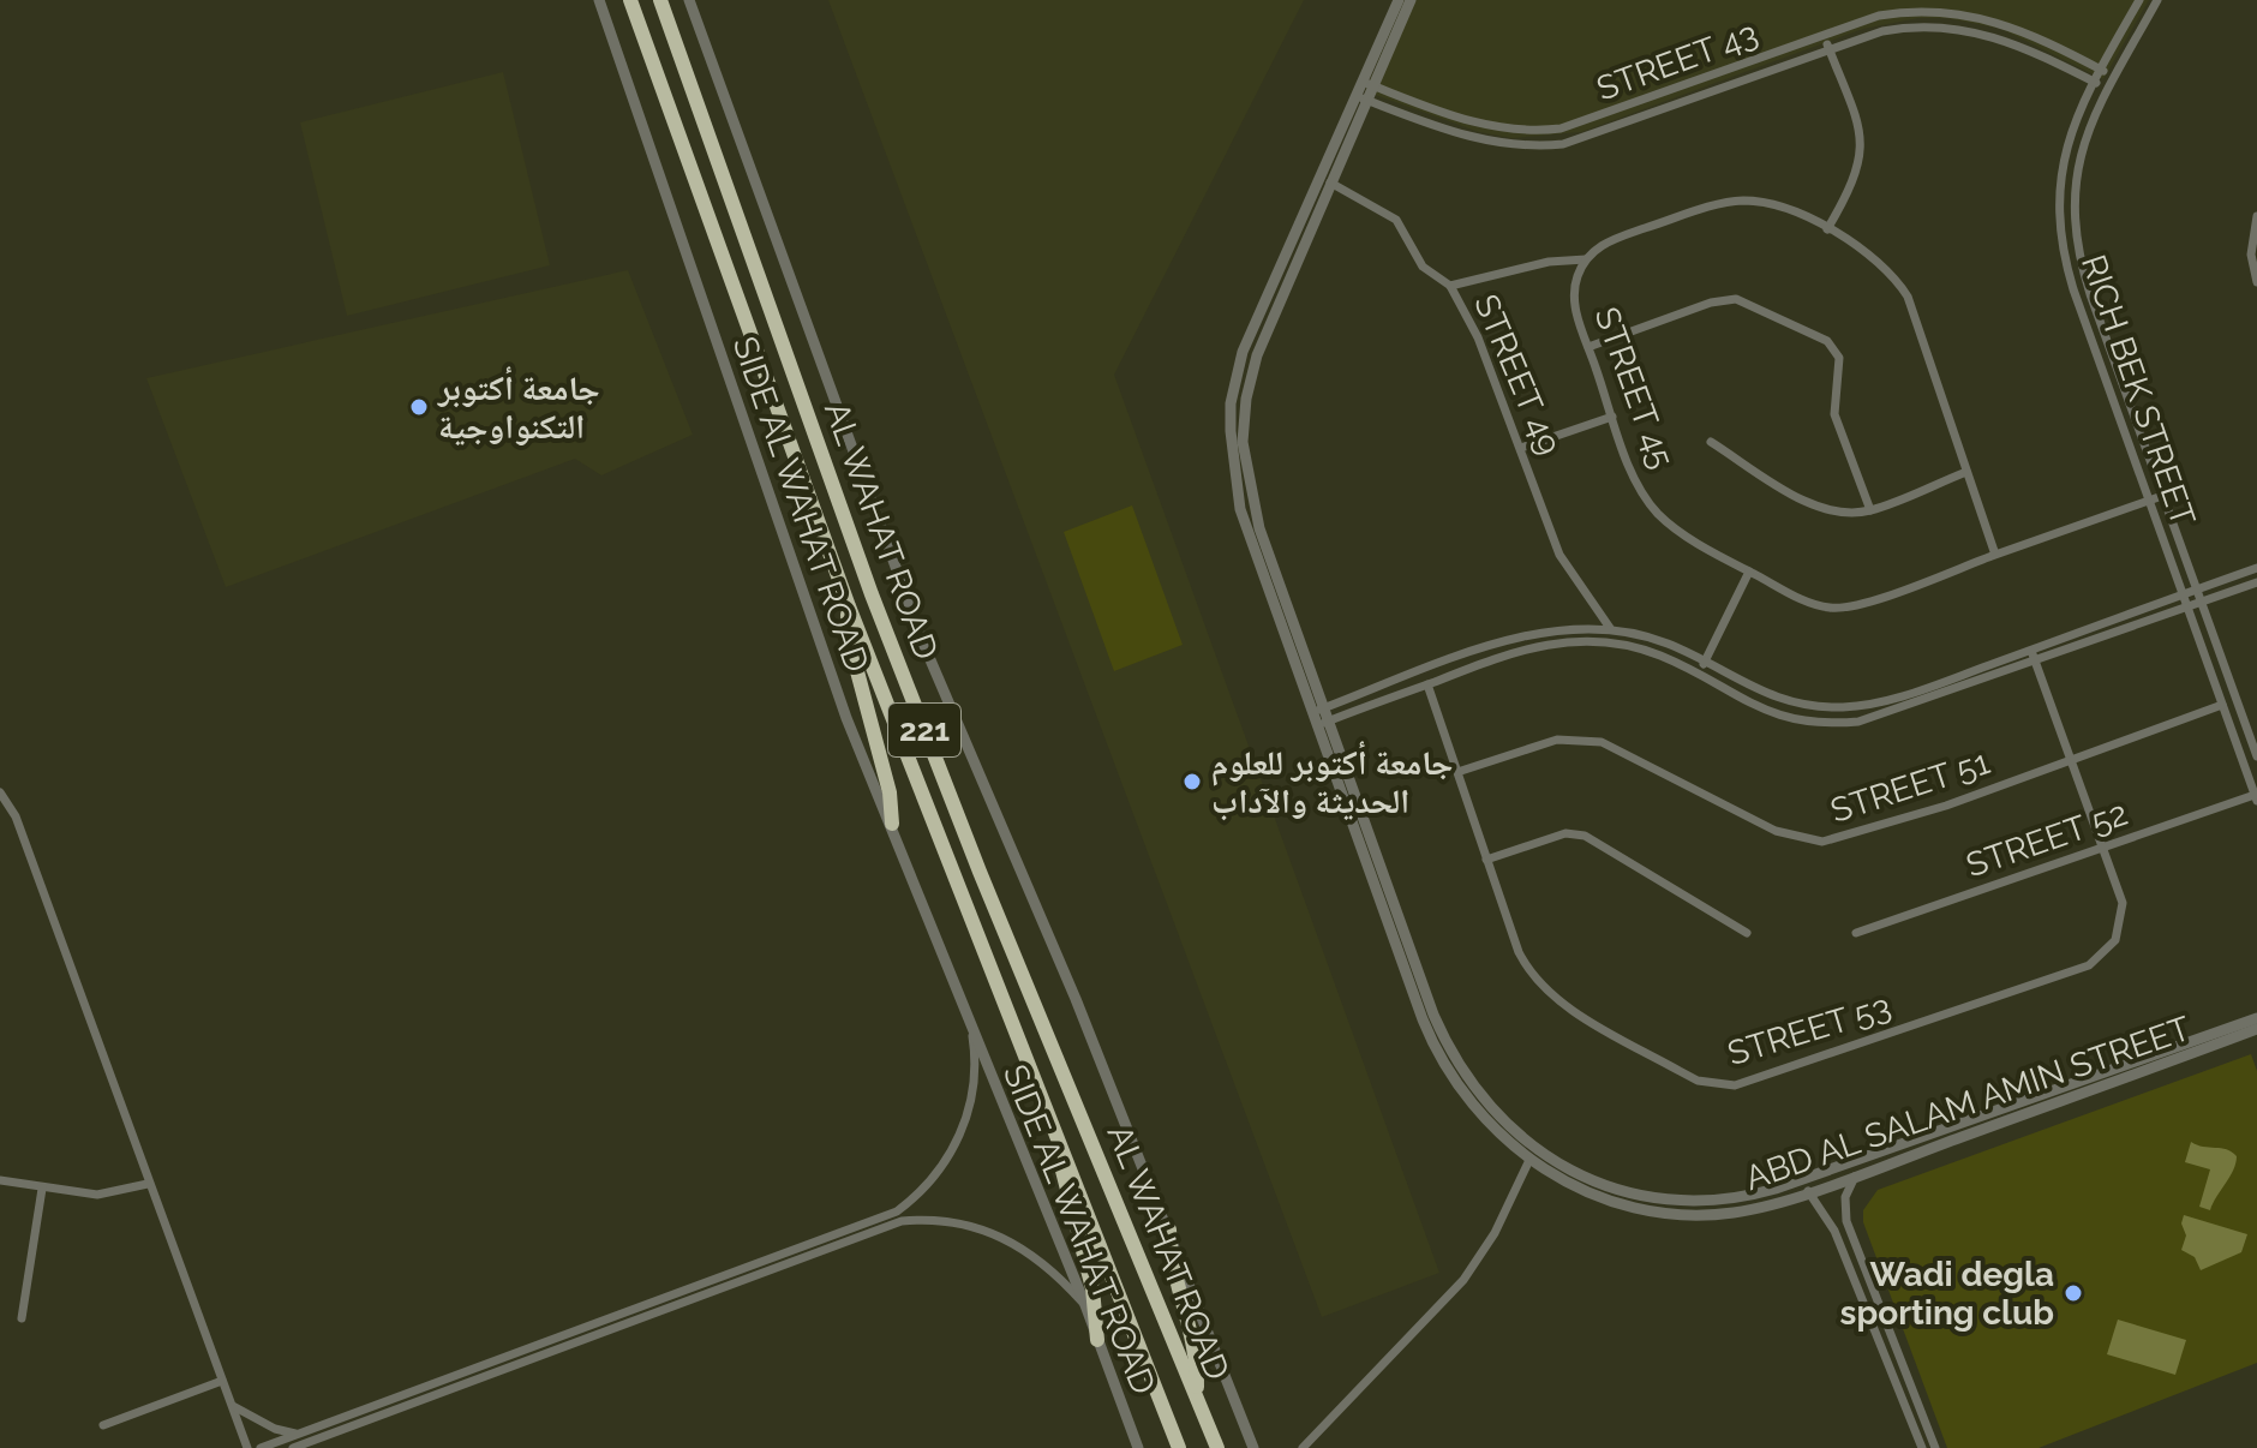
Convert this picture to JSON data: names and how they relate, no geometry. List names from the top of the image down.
{
  "streets": {
    "highway": ["AL WAHAT ROAD", "221"],
    "street": [
      "STREET 43",
      "STREET 49",
      "STREET 45",
      "RICH BEK STREET",
      "SIDE AL WAHAT ROAD",
      "STREET 51",
      "STREET 52",
      "STREET 53",
      "ABD AL SALAM AMIN STREET"
    ]
  },
  "crossings": [
    ["STREET 43", "RICH BEK STREET"],
    ["STREET 43", "ABD AL SALAM AMIN STREET"],
    ["STREET 49", "ABD AL SALAM AMIN STREET"],
    ["STREET 45", "RICH BEK STREET"],
    ["RICH BEK STREET", "STREET 51"],
    ["RICH BEK STREET", "STREET 52"],
    ["STREET 51", "STREET 53"],
    ["STREET 52", "STREET 53"]
  ],
  "places": ["جامعة أكتوبر التكنواوجية", "جامعة أكتوبر للعلوم الحديثة والآداب", "Wadi degla sporting club"]
}
